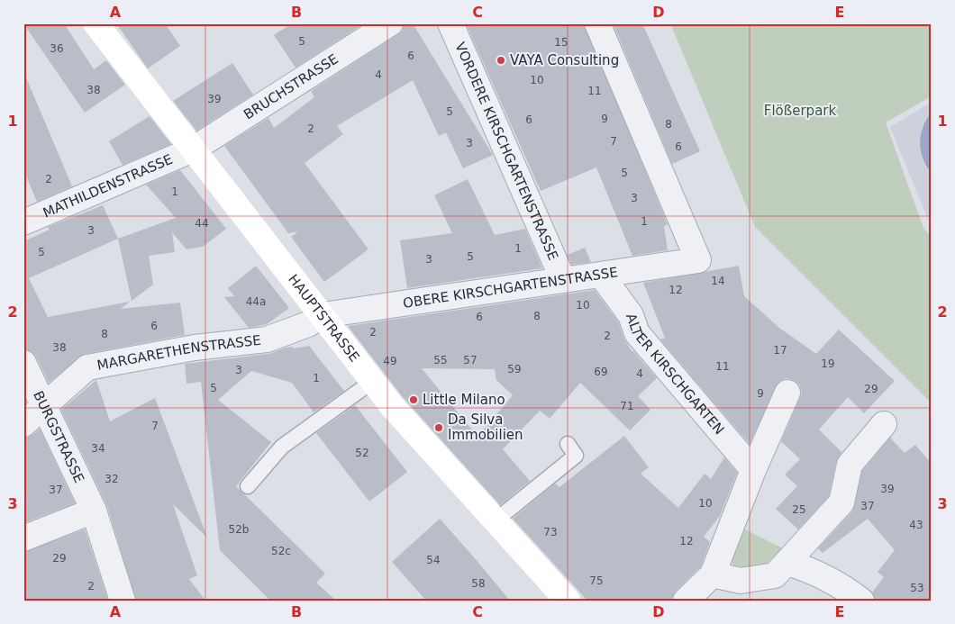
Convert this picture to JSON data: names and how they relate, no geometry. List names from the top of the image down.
{
  "streets": {
    "street": [
      "BRUCHSTRASSE",
      "VORDERE KIRSCHGARTENSTRASSE",
      "MATHILDENSTRASSE",
      "OBERE KIRSCHGARTENSTRASSE",
      "HAUPTSTRASSE",
      "MARGARETHENSTRASSE",
      "ALTER KIRSCHGARTEN",
      "BURGSTRASSE"
    ]
  },
  "crossings": [
    ["BRUCHSTRASSE", "MATHILDENSTRASSE"],
    ["BRUCHSTRASSE", "HAUPTSTRASSE"],
    ["VORDERE KIRSCHGARTENSTRASSE", "OBERE KIRSCHGARTENSTRASSE"],
    ["MATHILDENSTRASSE", "HAUPTSTRASSE"],
    ["OBERE KIRSCHGARTENSTRASSE", "HAUPTSTRASSE"],
    ["OBERE KIRSCHGARTENSTRASSE", "MARGARETHENSTRASSE"],
    ["OBERE KIRSCHGARTENSTRASSE", "ALTER KIRSCHGARTEN"],
    ["HAUPTSTRASSE", "MARGARETHENSTRASSE"],
    ["MARGARETHENSTRASSE", "BURGSTRASSE"]
  ],
  "parks": ["Flößerpark"],
  "places": ["VAYA Consulting", "Little Milano", "Da Silva Immobilien"],
  "house_numbers": [
    "5",
    "15",
    "36",
    "6",
    "4",
    "10",
    "38",
    "11",
    "39",
    "5",
    "9",
    "6",
    "8",
    "2",
    "7",
    "3",
    "6",
    "5",
    "2",
    "1",
    "3",
    "1",
    "44",
    "3",
    "1",
    "5",
    "5",
    "3",
    "14",
    "12",
    "44a",
    "10",
    "8",
    "6",
    "6",
    "2",
    "8",
    "2",
    "38",
    "17",
    "55",
    "57",
    "49",
    "19",
    "11",
    "59",
    "3",
    "69",
    "4",
    "1",
    "5",
    "29",
    "9",
    "71",
    "7",
    "34",
    "52",
    "32",
    "39",
    "37",
    "10",
    "37",
    "25",
    "43",
    "52b",
    "73",
    "12",
    "52c",
    "29",
    "54",
    "75",
    "58",
    "2",
    "53"
  ],
  "grid": {
    "columns": [
      "A",
      "B",
      "C",
      "D",
      "E"
    ],
    "rows": ["1", "2", "3"]
  }
}
